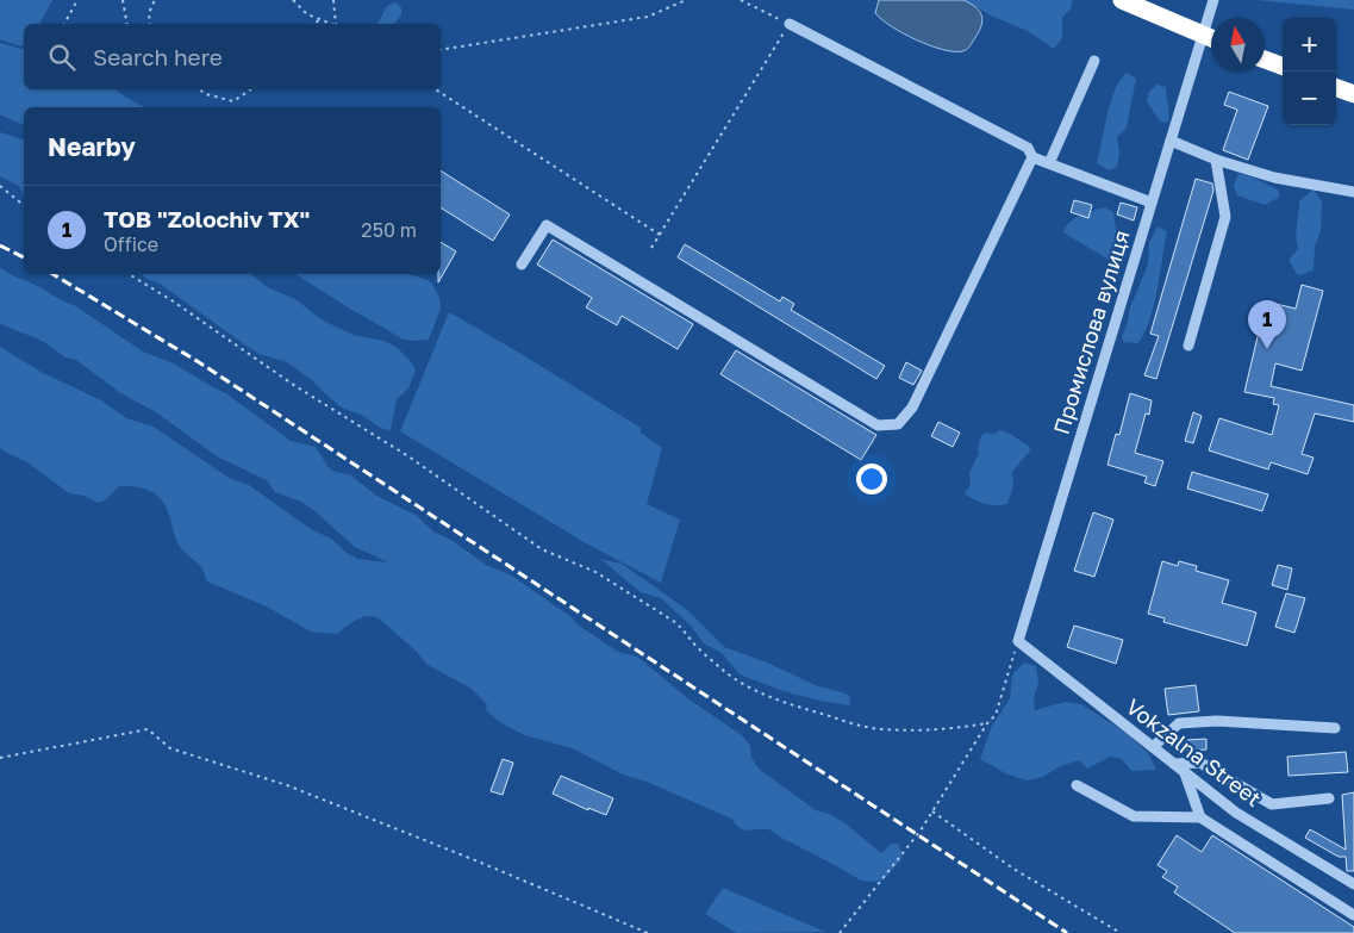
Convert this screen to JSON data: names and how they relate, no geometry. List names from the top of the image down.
{
  "streets": {
    "street": ["Промислова вулиця", "Vokzalna Street"]
  },
  "crossings": [
    ["Промислова вулиця", "Vokzalna Street"]
  ],
  "north": "top",
  "page": {
    "map_buttons": ["+", "−"],
    "search": "Search here",
    "heading": "Nearby",
    "list": [
      {
        "mark": "1",
        "name": "ТОВ \"Zolochiv TX\"",
        "note": "Office",
        "value": "250 m"
      }
    ],
    "pins": "1"
  }
}
